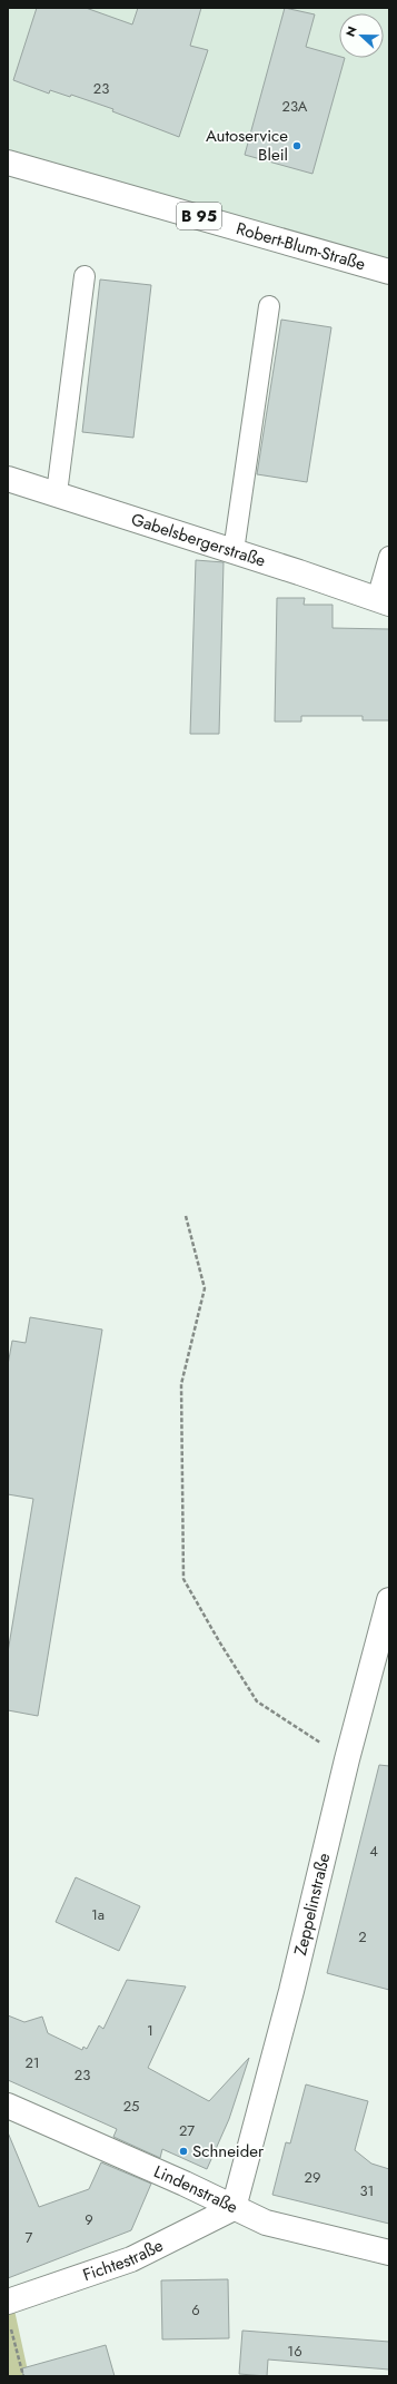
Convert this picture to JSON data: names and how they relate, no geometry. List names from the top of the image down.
{
  "streets": {
    "street": [
      "B 95",
      "Robert-Blum-Straße",
      "Gabelsbergerstraße",
      "Zeppelinstraße",
      "Lindenstraße",
      "Fichtestraße"
    ]
  },
  "crossings": [
    ["Zeppelinstraße", "Lindenstraße"],
    ["Zeppelinstraße", "Fichtestraße"],
    ["Lindenstraße", "Fichtestraße"]
  ],
  "places": ["Autoservice Bleil", "Schneider"],
  "house_numbers": [
    "23",
    "23A",
    "4",
    "1a",
    "2",
    "1",
    "21",
    "23",
    "25",
    "27",
    "29",
    "31",
    "9",
    "7",
    "6",
    "16"
  ],
  "north": "left"
}
